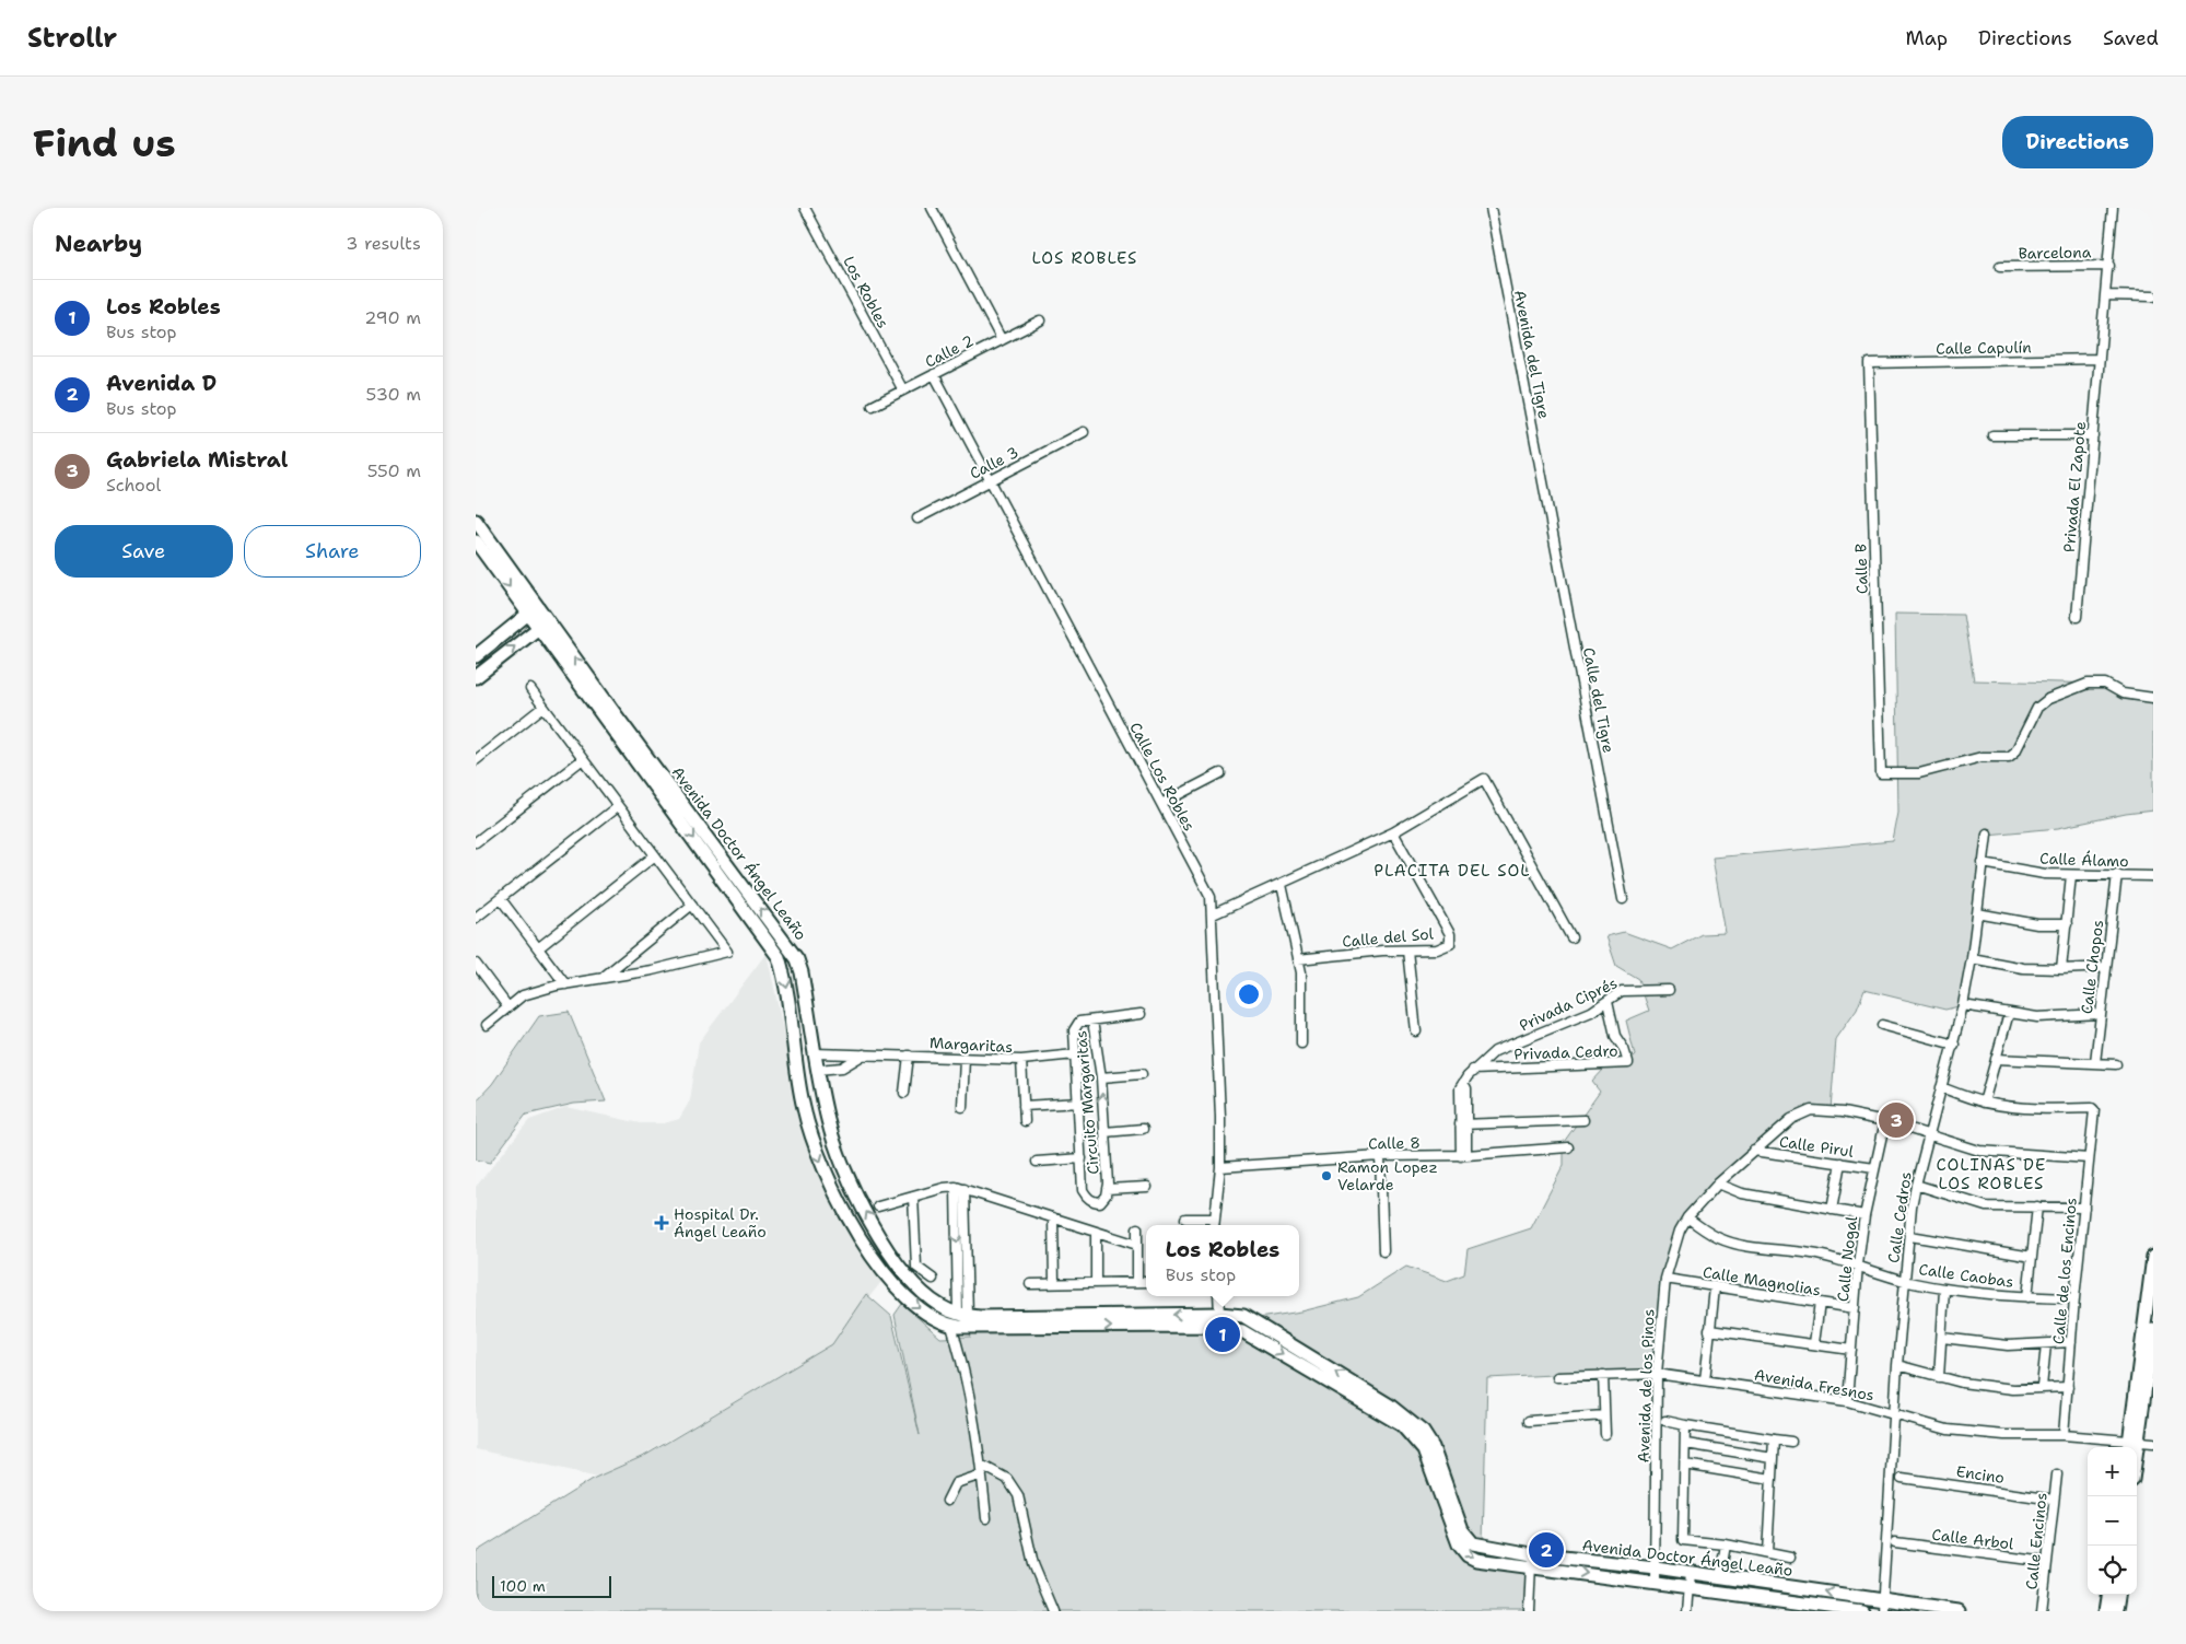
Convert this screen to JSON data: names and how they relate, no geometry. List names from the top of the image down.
{
  "streets": {
    "street": [
      "Barcelona",
      "Los Robles",
      "Calle Capulín",
      "Calle 2",
      "Avenida del Tigre",
      "Calle 3",
      "Privada El Zapote",
      "Calle B",
      "Calle del Tigre",
      "Calle Los Robles",
      "Avenida Doctor Ángel Leaño",
      "Calle Álamo",
      "Calle del Sol",
      "Calle Chopos",
      "Privada Ciprés",
      "Margaritas",
      "Privada Cedro",
      "Circuito Margaritas",
      "Calle 8",
      "Calle Pirul",
      "Calle Cedros",
      "Calle Nogal",
      "Calle de los Encinos",
      "Calle Caobas",
      "Calle Magnolias",
      "Avenida Fresnos",
      "Avenida de los Pinos",
      "Encino",
      "Calle Arbol",
      "Calle Encinos"
    ]
  },
  "crossings": [
    ["Barcelona", "Privada El Zapote"],
    ["Los Robles", "Calle 2"],
    ["Calle Capulín", "Privada El Zapote"],
    ["Calle Capulín", "Calle B"],
    ["Calle 2", "Calle Los Robles"],
    ["Avenida del Tigre", "Calle del Tigre"],
    ["Calle 3", "Calle Los Robles"],
    ["Calle Los Robles", "Calle 8"],
    ["Avenida Doctor Ángel Leaño", "Margaritas"],
    ["Avenida Doctor Ángel Leaño", "Calle Cedros"],
    ["Avenida Doctor Ángel Leaño", "Avenida de los Pinos"],
    ["Calle Álamo", "Calle Chopos"],
    ["Calle Álamo", "Calle Cedros"],
    ["Privada Ciprés", "Privada Cedro"],
    ["Privada Ciprés", "Calle 8"],
    ["Margaritas", "Circuito Margaritas"],
    ["Calle Pirul", "Calle Nogal"],
    ["Calle Pirul", "Avenida de los Pinos"],
    ["Calle Cedros", "Calle Caobas"],
    ["Calle Cedros", "Avenida Fresnos"],
    ["Calle Cedros", "Avenida de los Pinos"],
    ["Calle Nogal", "Calle Caobas"],
    ["Calle Nogal", "Calle Magnolias"],
    ["Calle Nogal", "Avenida Fresnos"],
    ["Calle Nogal", "Avenida de los Pinos"],
    ["Calle de los Encinos", "Calle Caobas"],
    ["Calle de los Encinos", "Avenida Fresnos"],
    ["Calle de los Encinos", "Avenida de los Pinos"],
    ["Calle Caobas", "Avenida de los Pinos"],
    ["Calle Magnolias", "Avenida de los Pinos"],
    ["Avenida Fresnos", "Avenida de los Pinos"],
    ["Encino", "Calle Encinos"],
    ["Calle Arbol", "Calle Encinos"]
  ],
  "districts": ["LOS ROBLES", "PLACITA DEL SOL", "COLINAS DE LOS ROBLES"],
  "places": {
    "other": ["Ramon Lopez Velarde"],
    "health": ["Hospital Dr. Ángel Leaño"]
  },
  "scale_bar": "100 m",
  "page": {
    "header": "Strollr",
    "nav": ["Map", "Directions", "Saved"],
    "buttons": [
      "Directions",
      ["Save", "Share"]
    ],
    "title": "Find us",
    "heading": ["Nearby", "3 results"],
    "list": [
      {
        "mark": "1",
        "name": "Los Robles",
        "note": "Bus stop",
        "value": "290 m"
      },
      {
        "mark": "2",
        "name": "Avenida D",
        "note": "Bus stop",
        "value": "530 m"
      },
      {
        "mark": "3",
        "name": "Gabriela Mistral",
        "note": "School",
        "value": "550 m"
      }
    ],
    "pins": ["3", "1", "2"],
    "popup": ["Los Robles", "Bus stop"],
    "map_buttons": ["+", "−"],
    "scale": "100 m"
  }
}
